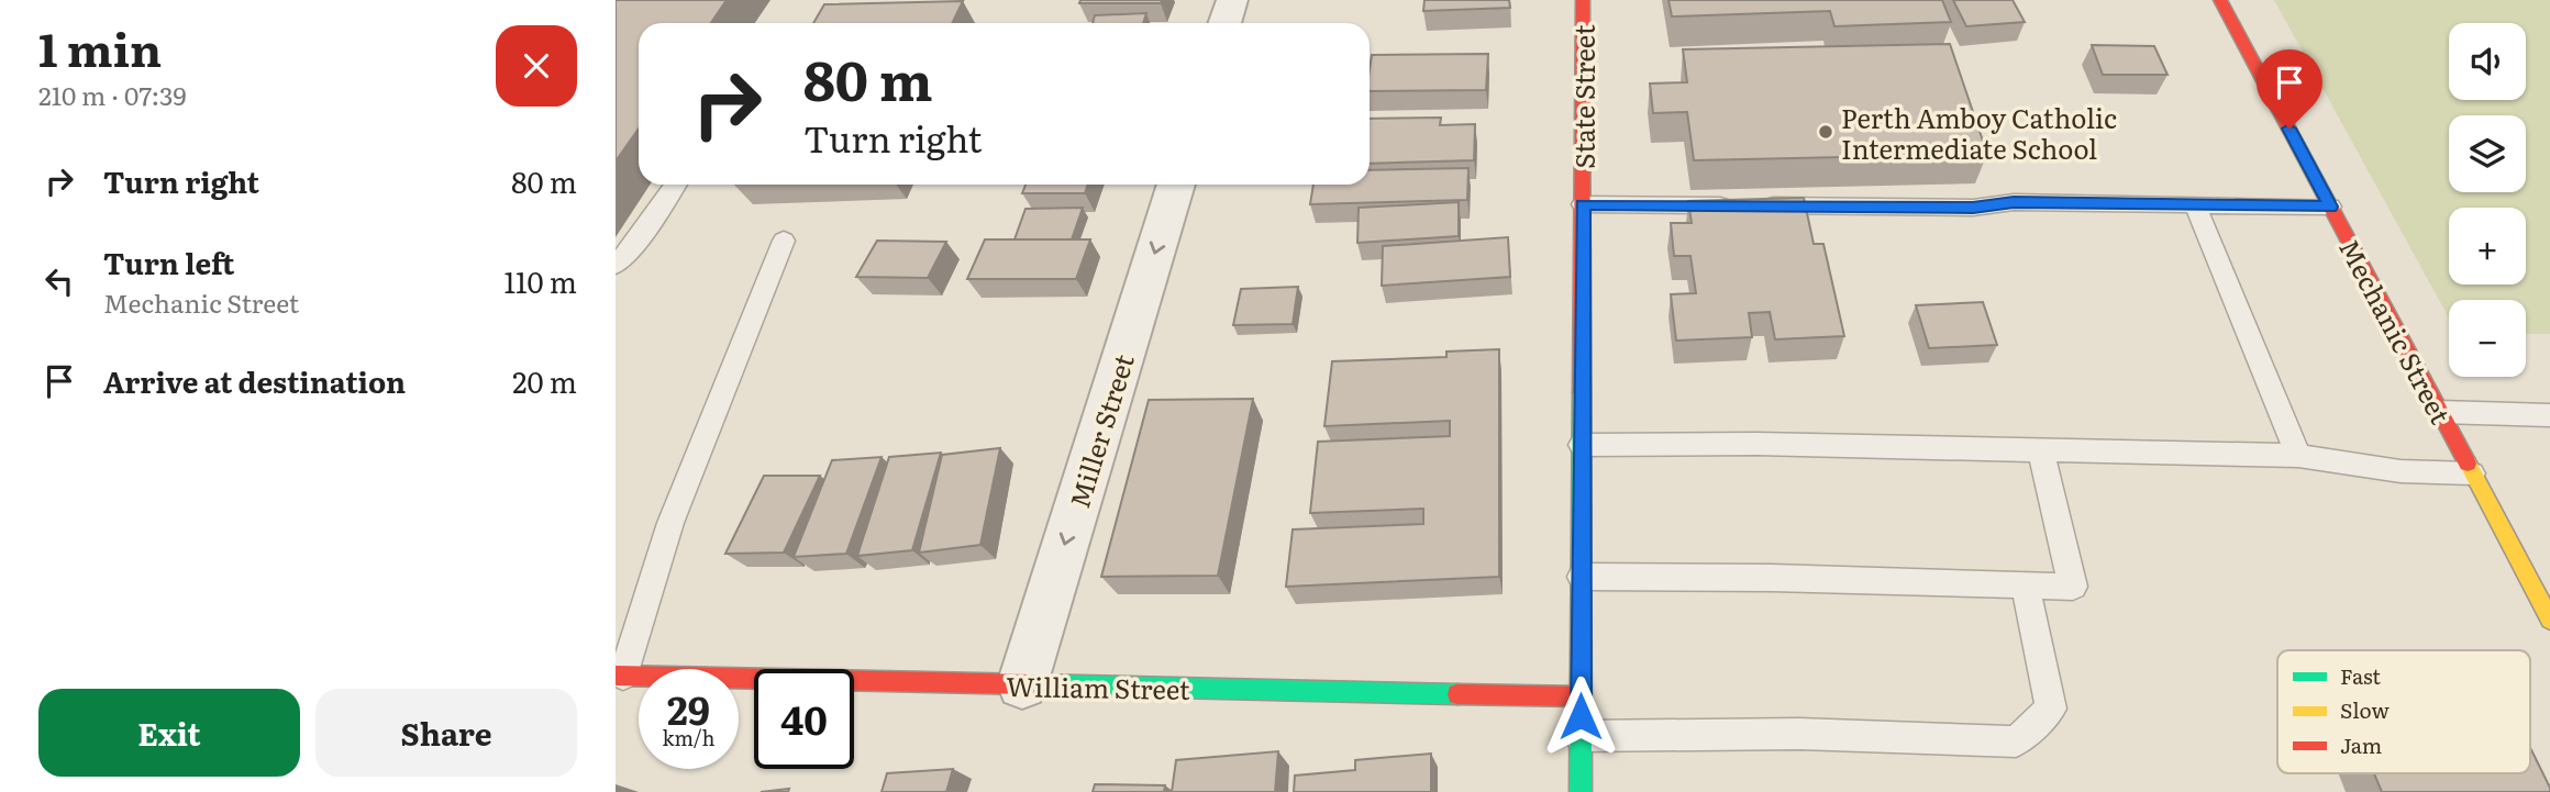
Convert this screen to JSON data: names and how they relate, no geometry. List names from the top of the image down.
{
  "streets": {
    "street": [
      "State Street",
      "Mechanic Street",
      "Miller Street",
      "William Street"
    ]
  },
  "crossings": [
    ["State Street", "William Street"],
    ["Miller Street", "William Street"]
  ],
  "one_way": ["Miller Street"],
  "places": ["Perth Amboy Catholic Intermediate School"],
  "legend": ["Fast", "Slow", "Jam"],
  "page": {
    "heading": ["1 min", "210 m · 07:39"],
    "map_buttons": ["+", "−"],
    "turn": ["80 m", "Turn right"],
    "list": [
      {
        "name": "Turn right",
        "value": "80 m"
      },
      {
        "name": "Turn left",
        "note": "Mechanic Street",
        "value": "110 m"
      },
      {
        "name": "Arrive at destination",
        "value": "20 m"
      }
    ],
    "speed": "29 km/h",
    "limit": "40",
    "buttons": ["Exit", "Share"]
  }
}
